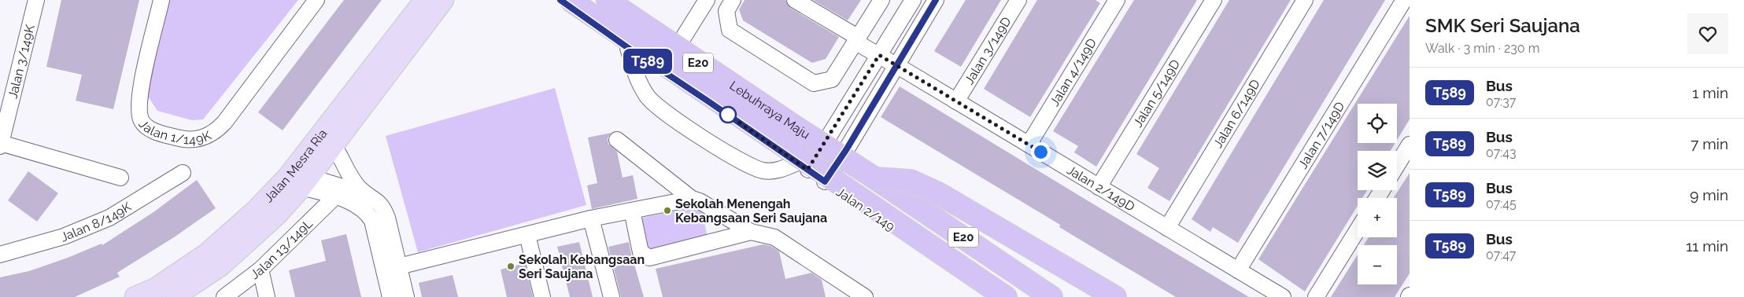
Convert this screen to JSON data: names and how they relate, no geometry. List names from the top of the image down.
{
  "streets": {
    "highway": ["E20", "Lebuhraya Maju"],
    "main road": ["Jalan Mesra Ria", "Jalan 2/149"],
    "street": [
      "Jalan 3/149D",
      "Jalan 3/149K",
      "Jalan 4/149D",
      "Jalan 5/149D",
      "Jalan 6/149D",
      "Jalan 1/149K",
      "Jalan 7/149D",
      "Jalan 2/149D",
      "Jalan 8/149K",
      "Jalan 13/149L"
    ]
  },
  "crossings": [
    ["Jalan 3/149D", "Jalan 2/149D"],
    ["Jalan 4/149D", "Jalan 2/149D"],
    ["Jalan 5/149D", "Jalan 2/149D"],
    ["Jalan 6/149D", "Jalan 2/149D"],
    ["Jalan 7/149D", "Jalan 2/149D"]
  ],
  "places": ["Sekolah Menengah Kebangsaan Seri Saujana", "Sekolah Kebangsaan Seri Saujana"],
  "lines": ["bus line T589"],
  "page": {
    "on_map": "T589",
    "heading": ["SMK Seri Saujana", "Walk · 3 min · 230 m"],
    "list": [
      {
        "mark": "T589",
        "name": "Bus",
        "note": "07:37",
        "value": "1 min"
      },
      {
        "mark": "T589",
        "name": "Bus",
        "note": "07:43",
        "value": "7 min"
      },
      {
        "mark": "T589",
        "name": "Bus",
        "note": "07:45",
        "value": "9 min"
      },
      {
        "mark": "T589",
        "name": "Bus",
        "note": "07:47",
        "value": "11 min"
      }
    ],
    "map_buttons": ["+", "−"]
  }
}
